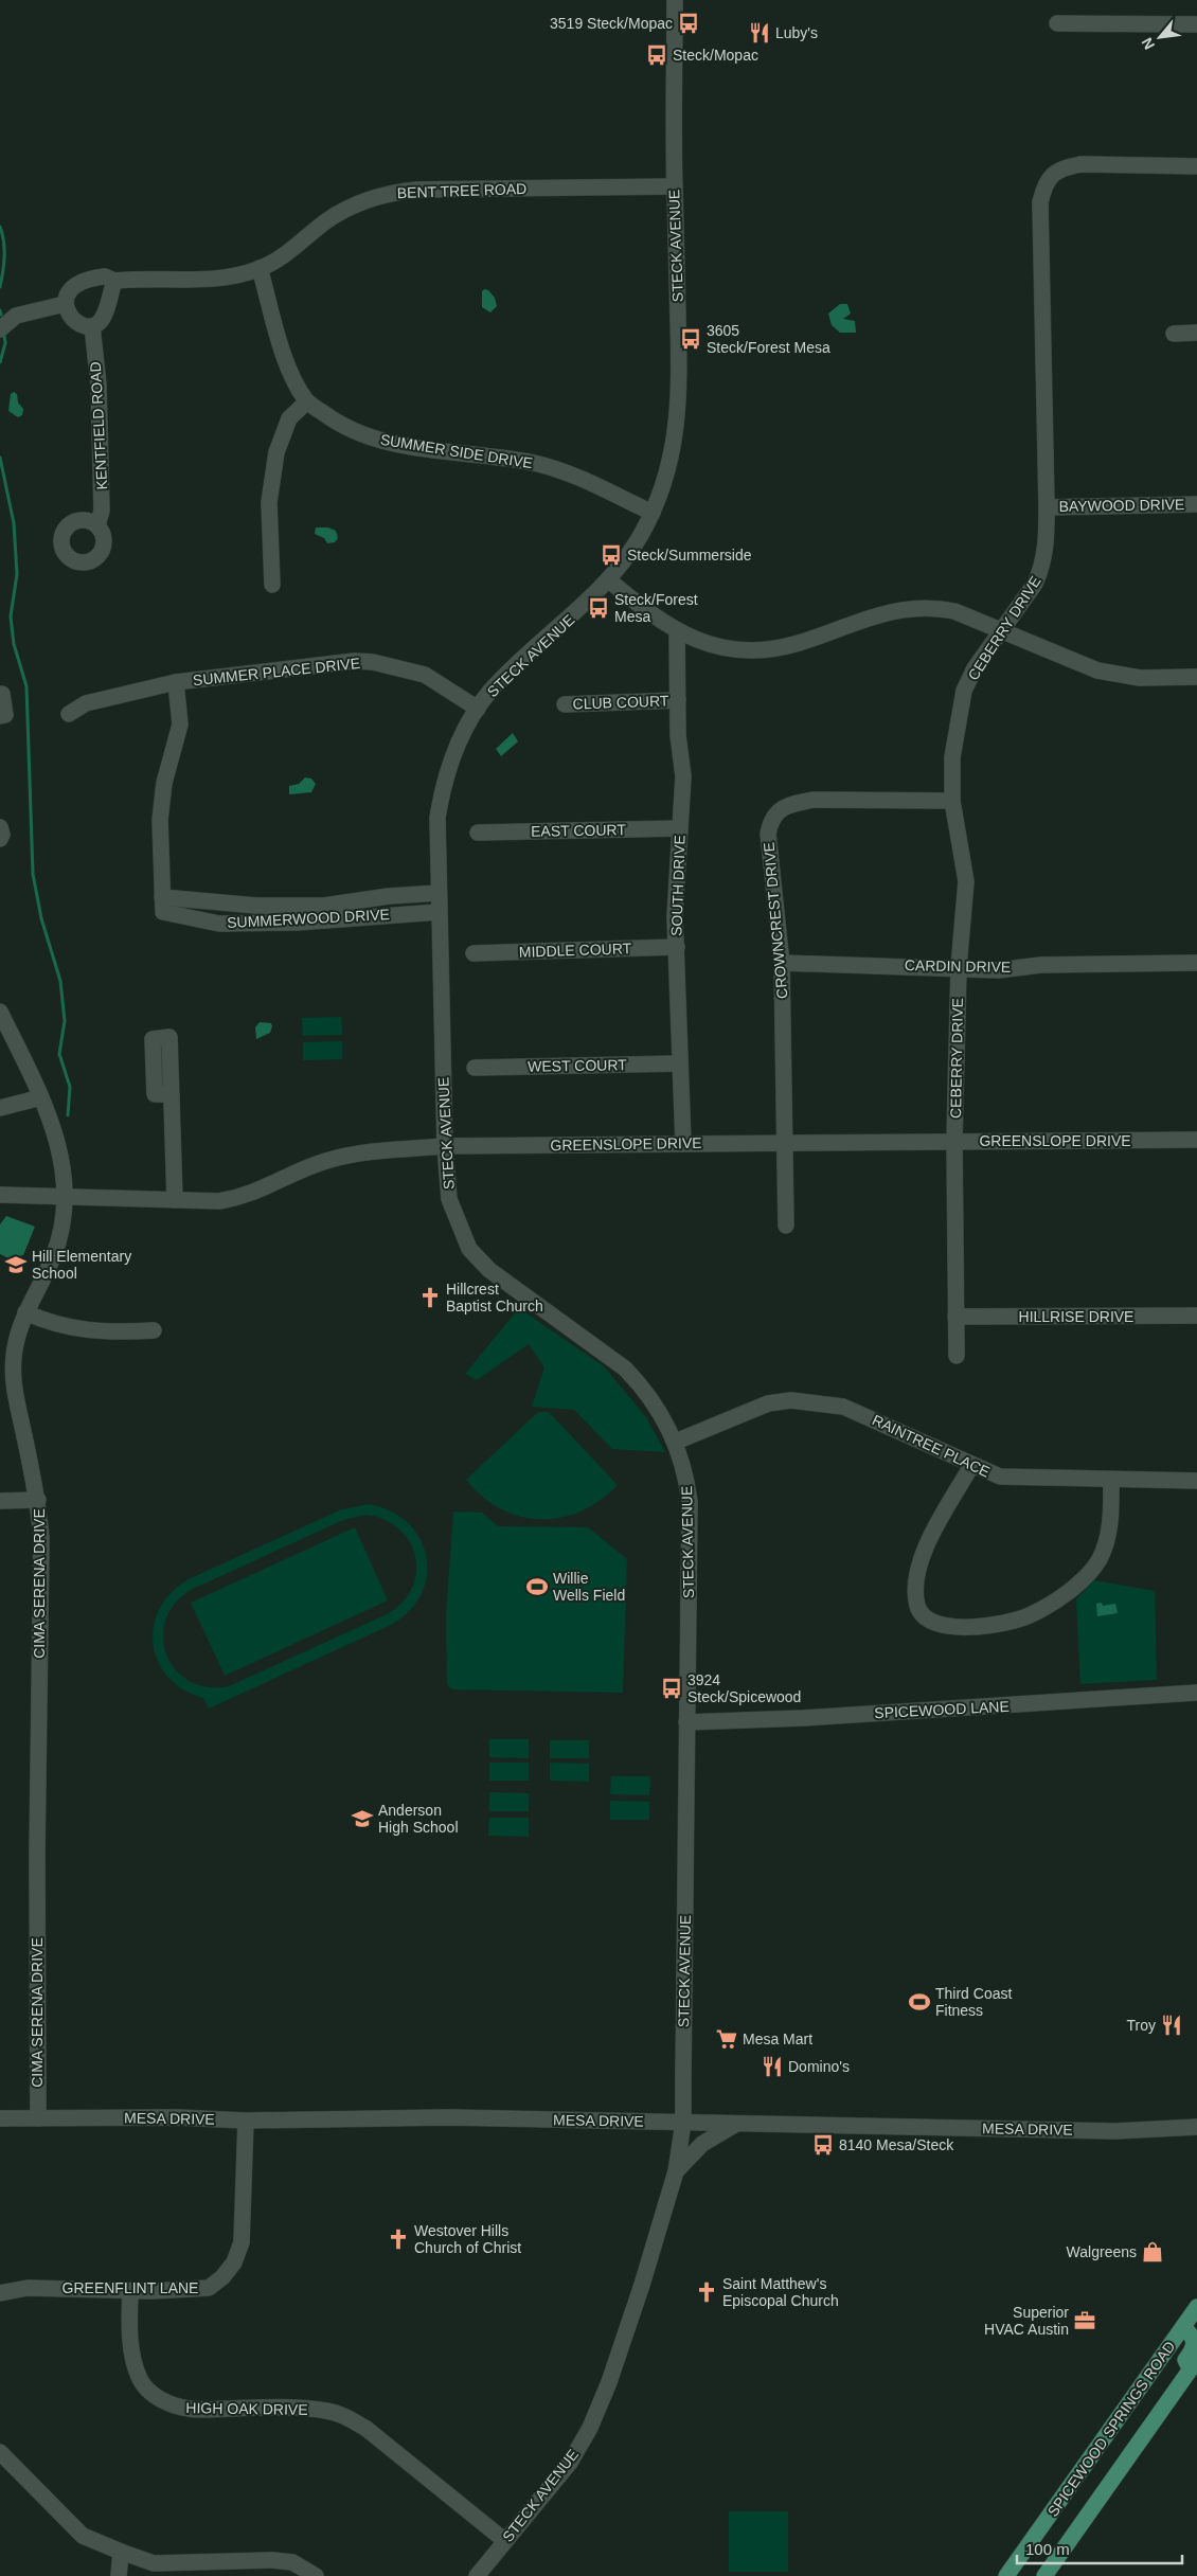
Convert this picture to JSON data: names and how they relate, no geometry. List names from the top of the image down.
{
  "streets": {
    "main road": ["SPICEWOOD SPRINGS ROAD"],
    "street": [
      "BENT TREE ROAD",
      "STECK AVENUE",
      "KENTFIELD ROAD",
      "SUMMER SIDE DRIVE",
      "BAYWOOD DRIVE",
      "CEBERRY DRIVE",
      "SUMMER PLACE DRIVE",
      "CLUB COURT",
      "EAST COURT",
      "SOUTH DRIVE",
      "SUMMERWOOD DRIVE",
      "CROWNCREST DRIVE",
      "MIDDLE COURT",
      "CARDIN DRIVE",
      "WEST COURT",
      "GREENSLOPE DRIVE",
      "HILLRISE DRIVE",
      "RAINTREE PLACE",
      "CIMA SERENA DRIVE",
      "SPICEWOOD LANE",
      "MESA DRIVE",
      "GREENFLINT LANE",
      "HIGH OAK DRIVE"
    ]
  },
  "crossings": [
    ["BENT TREE ROAD", "STECK AVENUE"],
    ["BENT TREE ROAD", "SUMMER SIDE DRIVE"],
    ["STECK AVENUE", "SUMMER SIDE DRIVE"],
    ["STECK AVENUE", "SUMMER PLACE DRIVE"],
    ["STECK AVENUE", "SUMMERWOOD DRIVE"],
    ["STECK AVENUE", "GREENSLOPE DRIVE"],
    ["STECK AVENUE", "RAINTREE PLACE"],
    ["STECK AVENUE", "SPICEWOOD LANE"],
    ["STECK AVENUE", "MESA DRIVE"],
    ["STECK AVENUE", "HIGH OAK DRIVE"],
    ["BAYWOOD DRIVE", "CEBERRY DRIVE"],
    ["CEBERRY DRIVE", "CROWNCREST DRIVE"],
    ["CEBERRY DRIVE", "CARDIN DRIVE"],
    ["CEBERRY DRIVE", "GREENSLOPE DRIVE"],
    ["CEBERRY DRIVE", "HILLRISE DRIVE"],
    ["CLUB COURT", "SOUTH DRIVE"],
    ["EAST COURT", "SOUTH DRIVE"],
    ["SOUTH DRIVE", "MIDDLE COURT"],
    ["SOUTH DRIVE", "WEST COURT"],
    ["SOUTH DRIVE", "GREENSLOPE DRIVE"],
    ["CROWNCREST DRIVE", "CARDIN DRIVE"],
    ["CROWNCREST DRIVE", "GREENSLOPE DRIVE"],
    ["GREENSLOPE DRIVE", "CIMA SERENA DRIVE"],
    ["CIMA SERENA DRIVE", "MESA DRIVE"],
    ["MESA DRIVE", "GREENFLINT LANE"],
    ["GREENFLINT LANE", "HIGH OAK DRIVE"]
  ],
  "places": {
    "bus stop": [
      "3519 Steck/Mopac",
      "Steck/Mopac",
      "3605 Steck/Forest Mesa",
      "Steck/Summerside",
      "Steck/Forest Mesa",
      "3924 Steck/Spicewood",
      "8140 Mesa/Steck"
    ],
    "restaurant": ["Luby's", "Troy", "Domino's"],
    "school or university": ["Hill Elementary School", "Anderson High School"],
    "church": ["Hillcrest Baptist Church", "Westover Hills Church of Christ", "Saint Matthew's Episcopal Church"],
    "sports": ["Willie Wells Field", "Third Coast Fitness"],
    "supermarket": ["Mesa Mart"],
    "shop": ["Walgreens"],
    "office": ["Superior HVAC Austin"]
  },
  "scale_bar": "100 m",
  "north": "bottom left"
}
